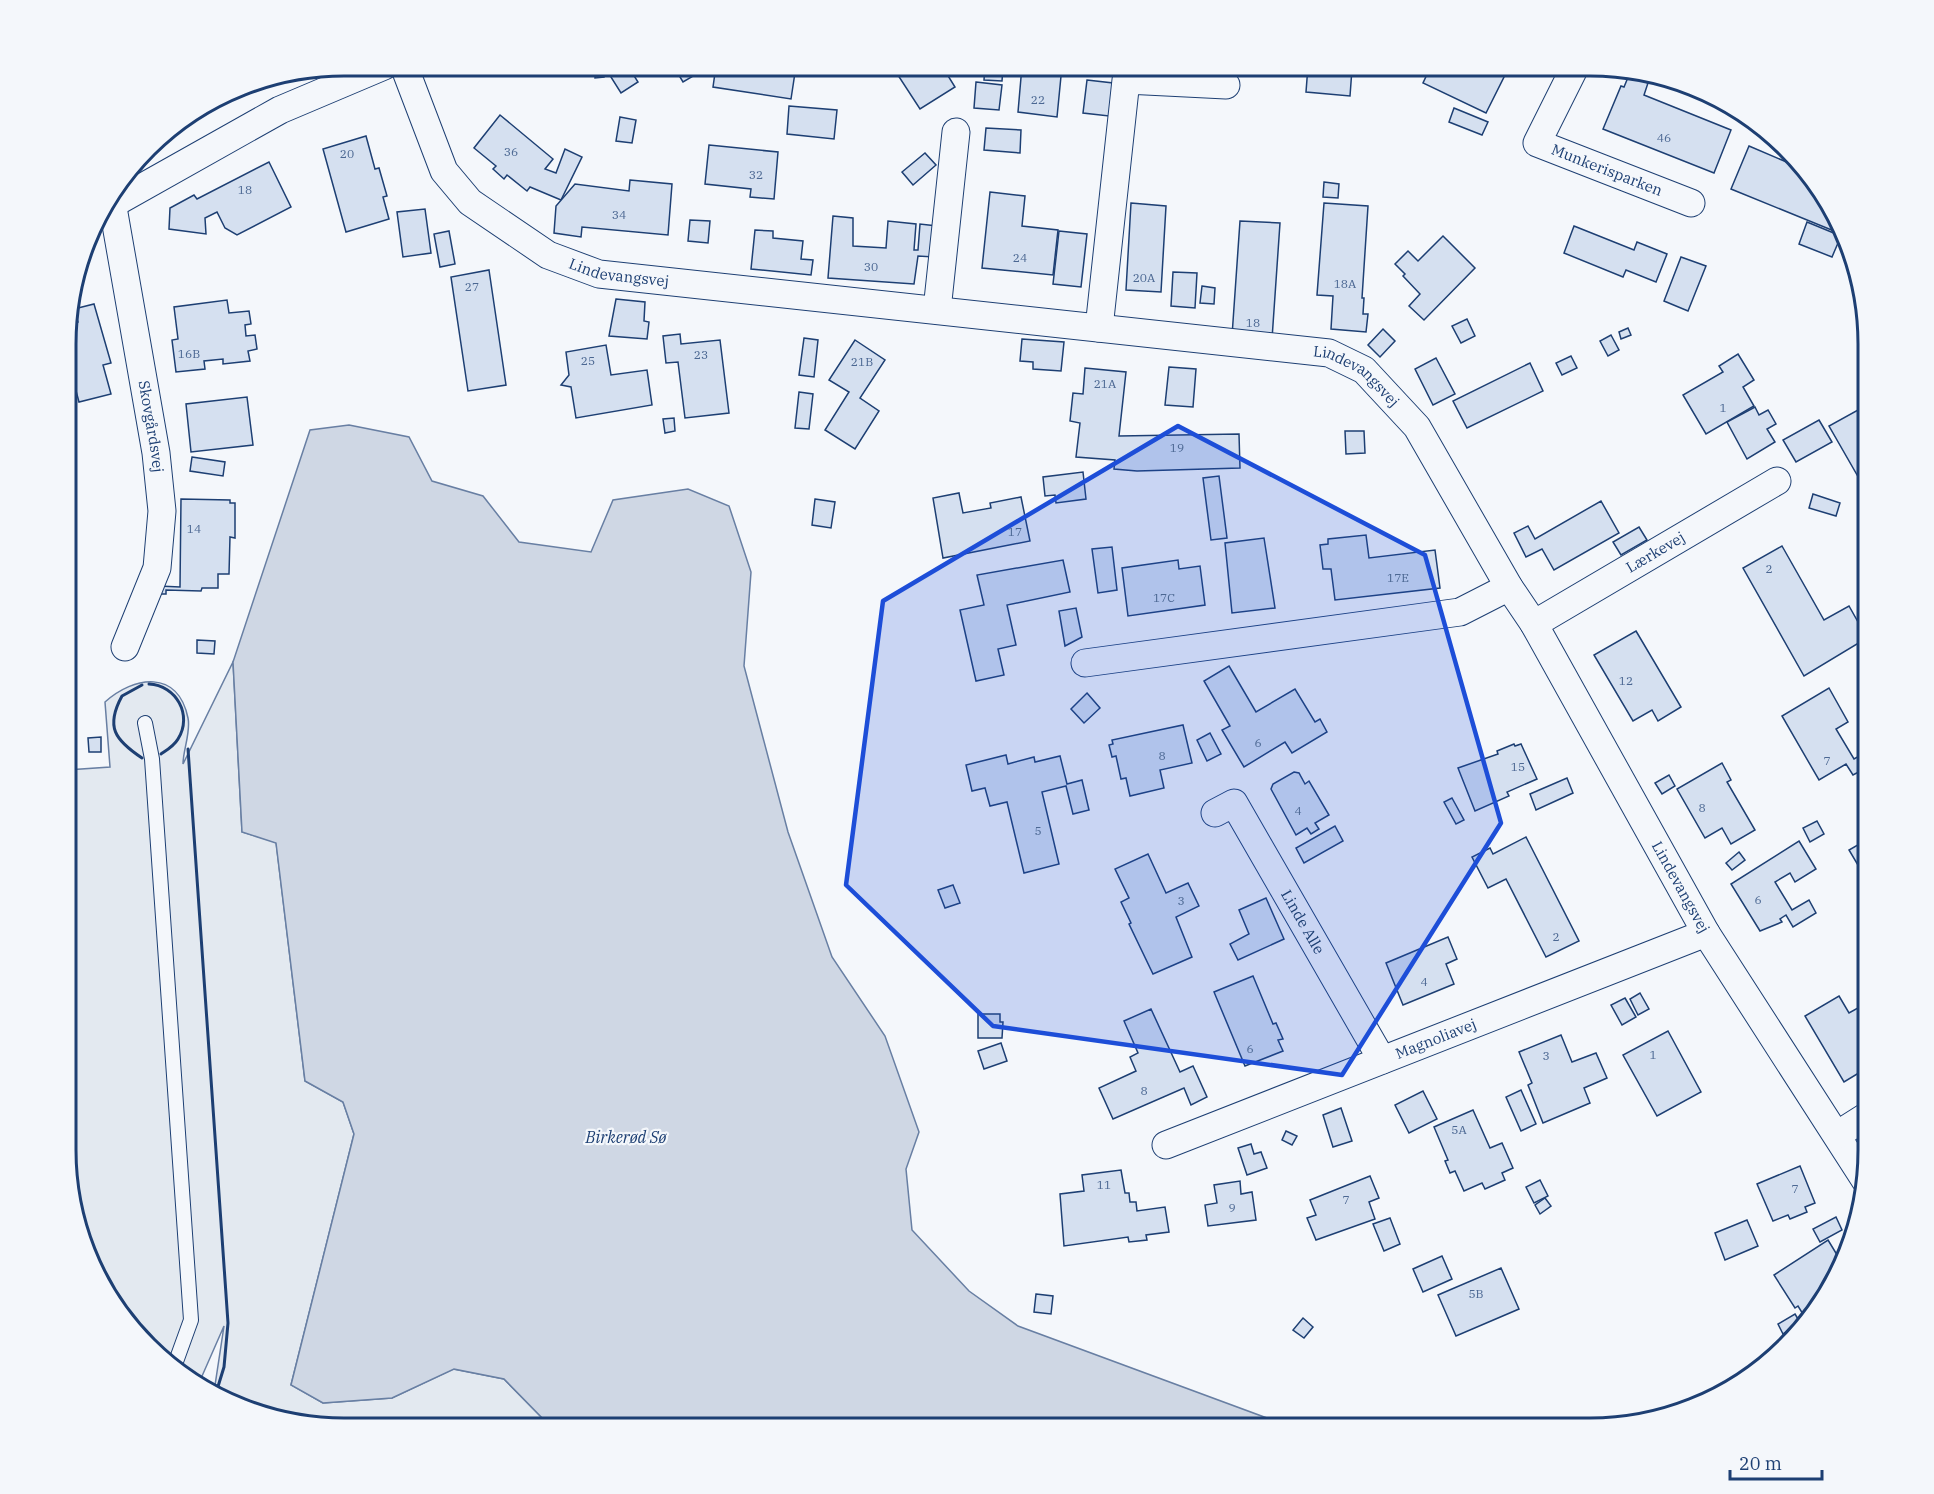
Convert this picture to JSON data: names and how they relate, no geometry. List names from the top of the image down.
{
  "streets": {
    "street": [
      "Munkerisparken",
      "Lindevangsvej",
      "Skovgårdsvej",
      "Lærkevej",
      "Linde Alle",
      "Magnoliavej"
    ]
  },
  "crossings": [
    ["Lindevangsvej", "Lærkevej"],
    ["Lindevangsvej", "Magnoliavej"],
    ["Linde Alle", "Magnoliavej"]
  ],
  "water": ["Birkerød Sø"],
  "house_numbers": [
    "22",
    "46",
    "36",
    "20",
    "32",
    "18",
    "34",
    "24",
    "30",
    "20A",
    "18A",
    "27",
    "18",
    "16B",
    "23",
    "25",
    "21B",
    "21A",
    "1",
    "19",
    "14",
    "17",
    "2",
    "17E",
    "17C",
    "12",
    "6",
    "8",
    "7",
    "15",
    "8",
    "4",
    "5",
    "6",
    "3",
    "2",
    "4",
    "6",
    "1",
    "3",
    "8",
    "5A",
    "11",
    "7",
    "7",
    "9",
    "5B"
  ],
  "scale_bar": "20 m"
}
